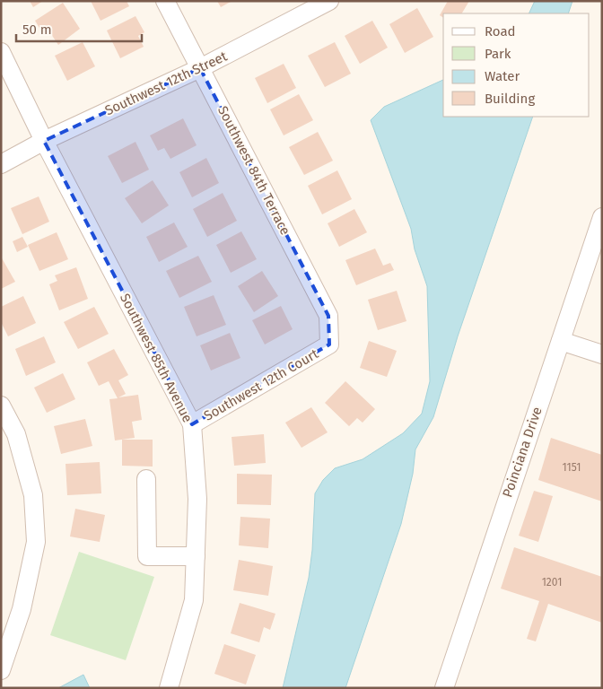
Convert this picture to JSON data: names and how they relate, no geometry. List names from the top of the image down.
{
  "streets": {
    "street": [
      "Southwest 12th Street",
      "Southwest 84th Terrace",
      "Southwest 85th Avenue",
      "Southwest 12th Court",
      "Poinciana Drive"
    ]
  },
  "crossings": [
    ["Southwest 12th Street", "Southwest 84th Terrace"],
    ["Southwest 12th Street", "Southwest 85th Avenue"],
    ["Southwest 84th Terrace", "Southwest 12th Court"],
    ["Southwest 85th Avenue", "Southwest 12th Court"]
  ],
  "house_numbers": ["1151", "1201"],
  "legend": [
    "Road",
    "Park",
    "Water",
    "Building"
  ],
  "scale_bar": "50 m"
}
